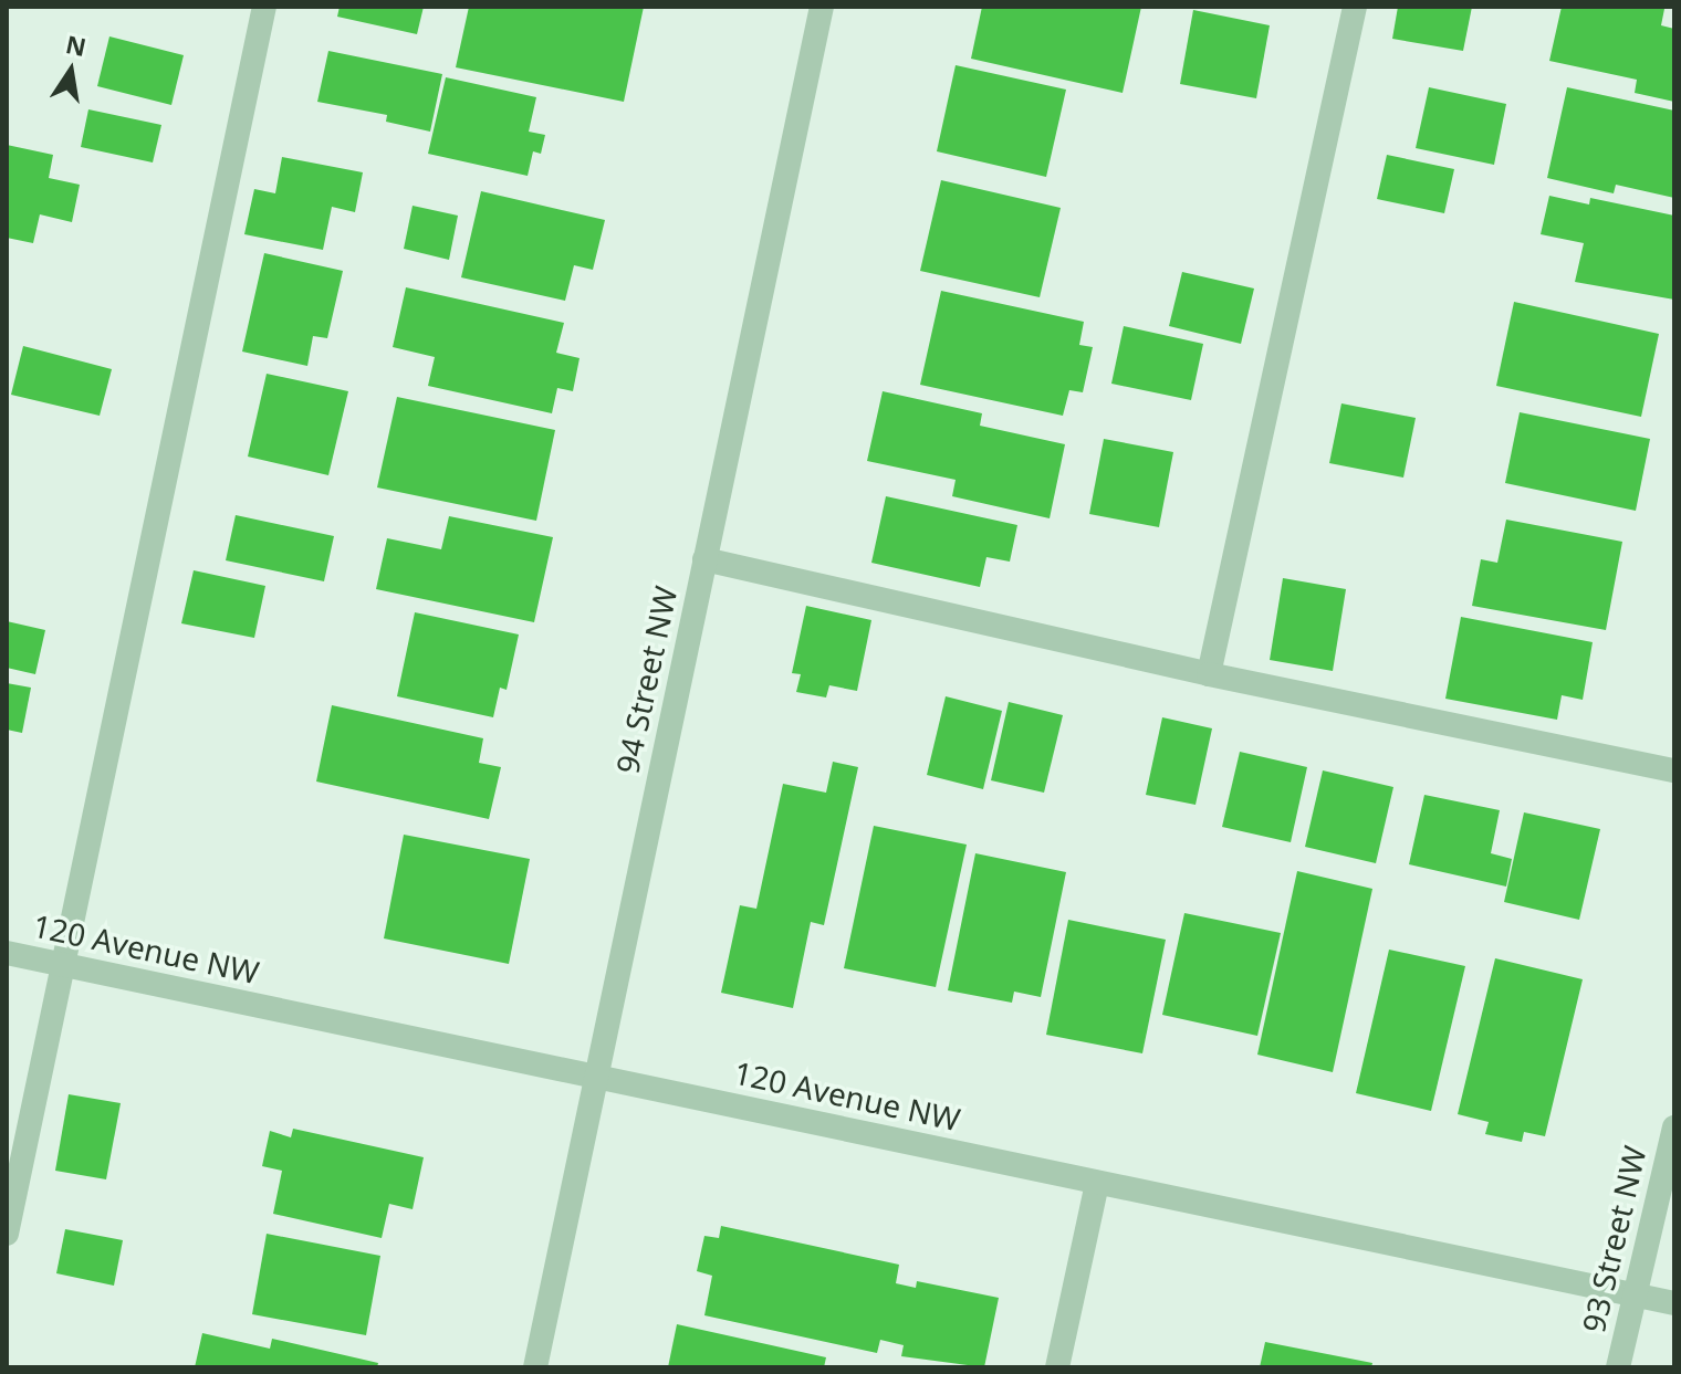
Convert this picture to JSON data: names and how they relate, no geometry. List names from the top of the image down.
{
  "streets": {
    "street": ["94 Street NW", "120 Avenue NW", "93 Street NW"]
  },
  "crossings": [
    ["94 Street NW", "120 Avenue NW"],
    ["120 Avenue NW", "93 Street NW"]
  ],
  "north": "top"
}
